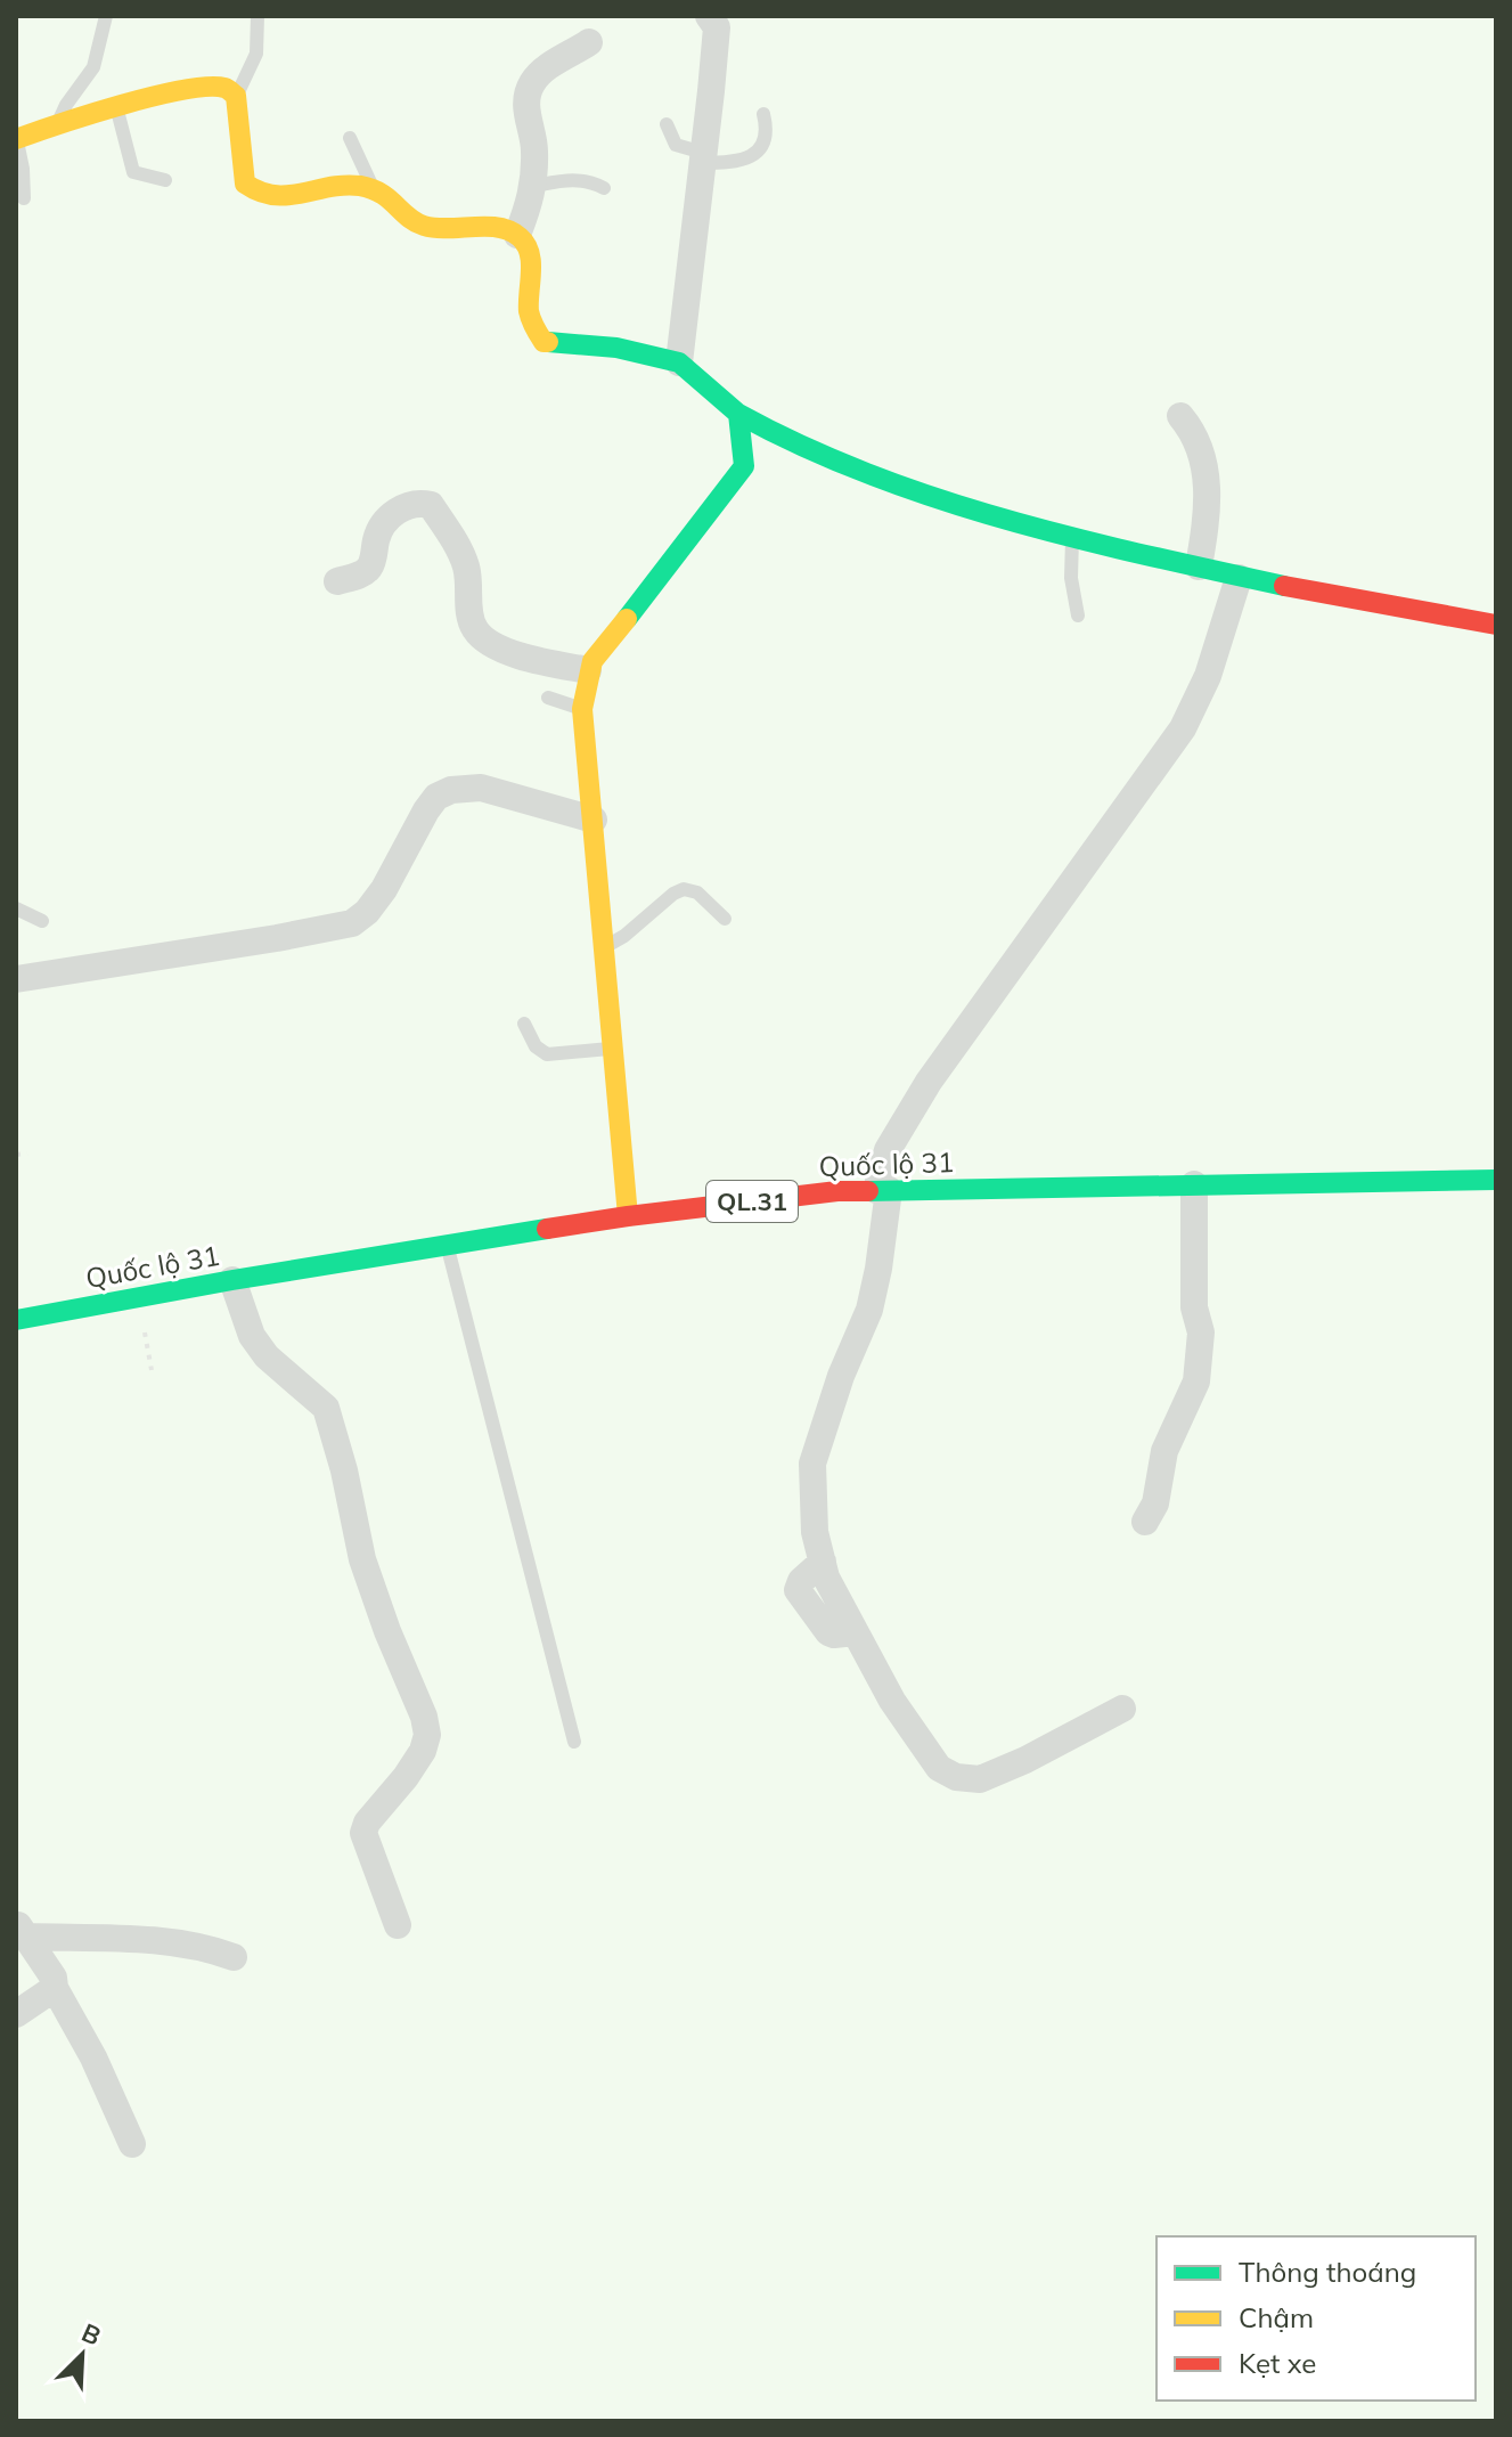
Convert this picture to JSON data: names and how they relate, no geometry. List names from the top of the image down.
{
  "streets": {
    "main road": ["Quốc lộ 31", "QL.31"]
  },
  "legend": ["Thông thoáng", "Chậm", "Kẹt xe"],
  "north": "top right"
}
